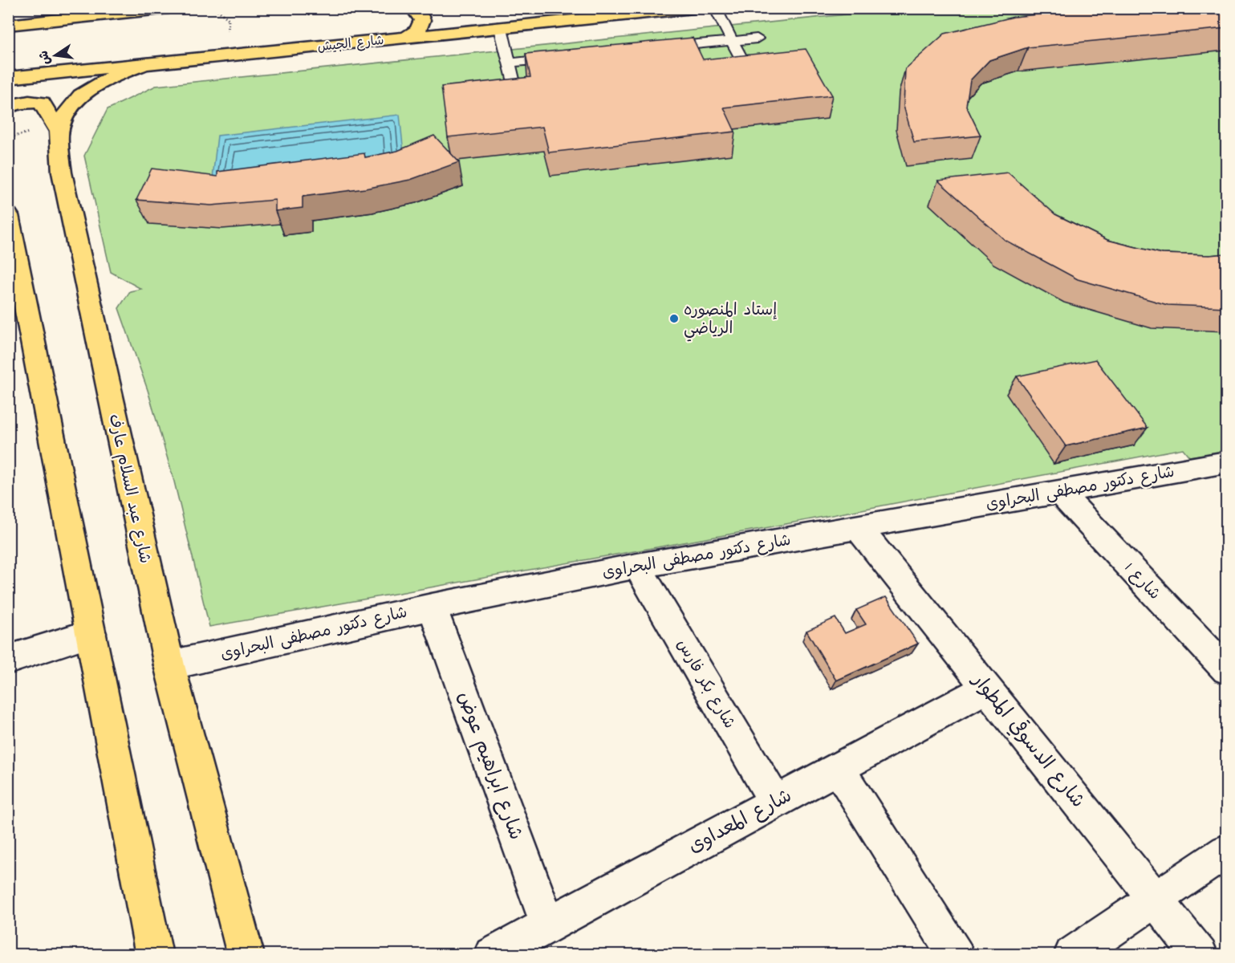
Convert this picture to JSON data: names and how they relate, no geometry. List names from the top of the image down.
{
  "streets": {
    "main road": ["شارع الجيش", "شارع عبد السلام عارف"],
    "street": [
      "شارع دكتور مصطفى البحراوى",
      "شارع 1",
      "شارع بكر فارس",
      "شارع الدسوقي المطوار",
      "شارع ابراهيم عوض",
      "شارع المعداوى"
    ]
  },
  "crossings": [
    ["شارع الجيش", "شارع عبد السلام عارف"],
    ["شارع دكتور مصطفى البحراوى", "شارع عبد السلام عارف"],
    ["شارع دكتور مصطفى البحراوى", "شارع 1"],
    ["شارع دكتور مصطفى البحراوى", "شارع بكر فارس"],
    ["شارع دكتور مصطفى البحراوى", "شارع الدسوقي المطوار"],
    ["شارع دكتور مصطفى البحراوى", "شارع ابراهيم عوض"],
    ["شارع بكر فارس", "شارع المعداوى"],
    ["شارع الدسوقي المطوار", "شارع المعداوى"],
    ["شارع ابراهيم عوض", "شارع المعداوى"]
  ],
  "places": ["إستاد المنصوره الرياضي"],
  "north": "left"
}
